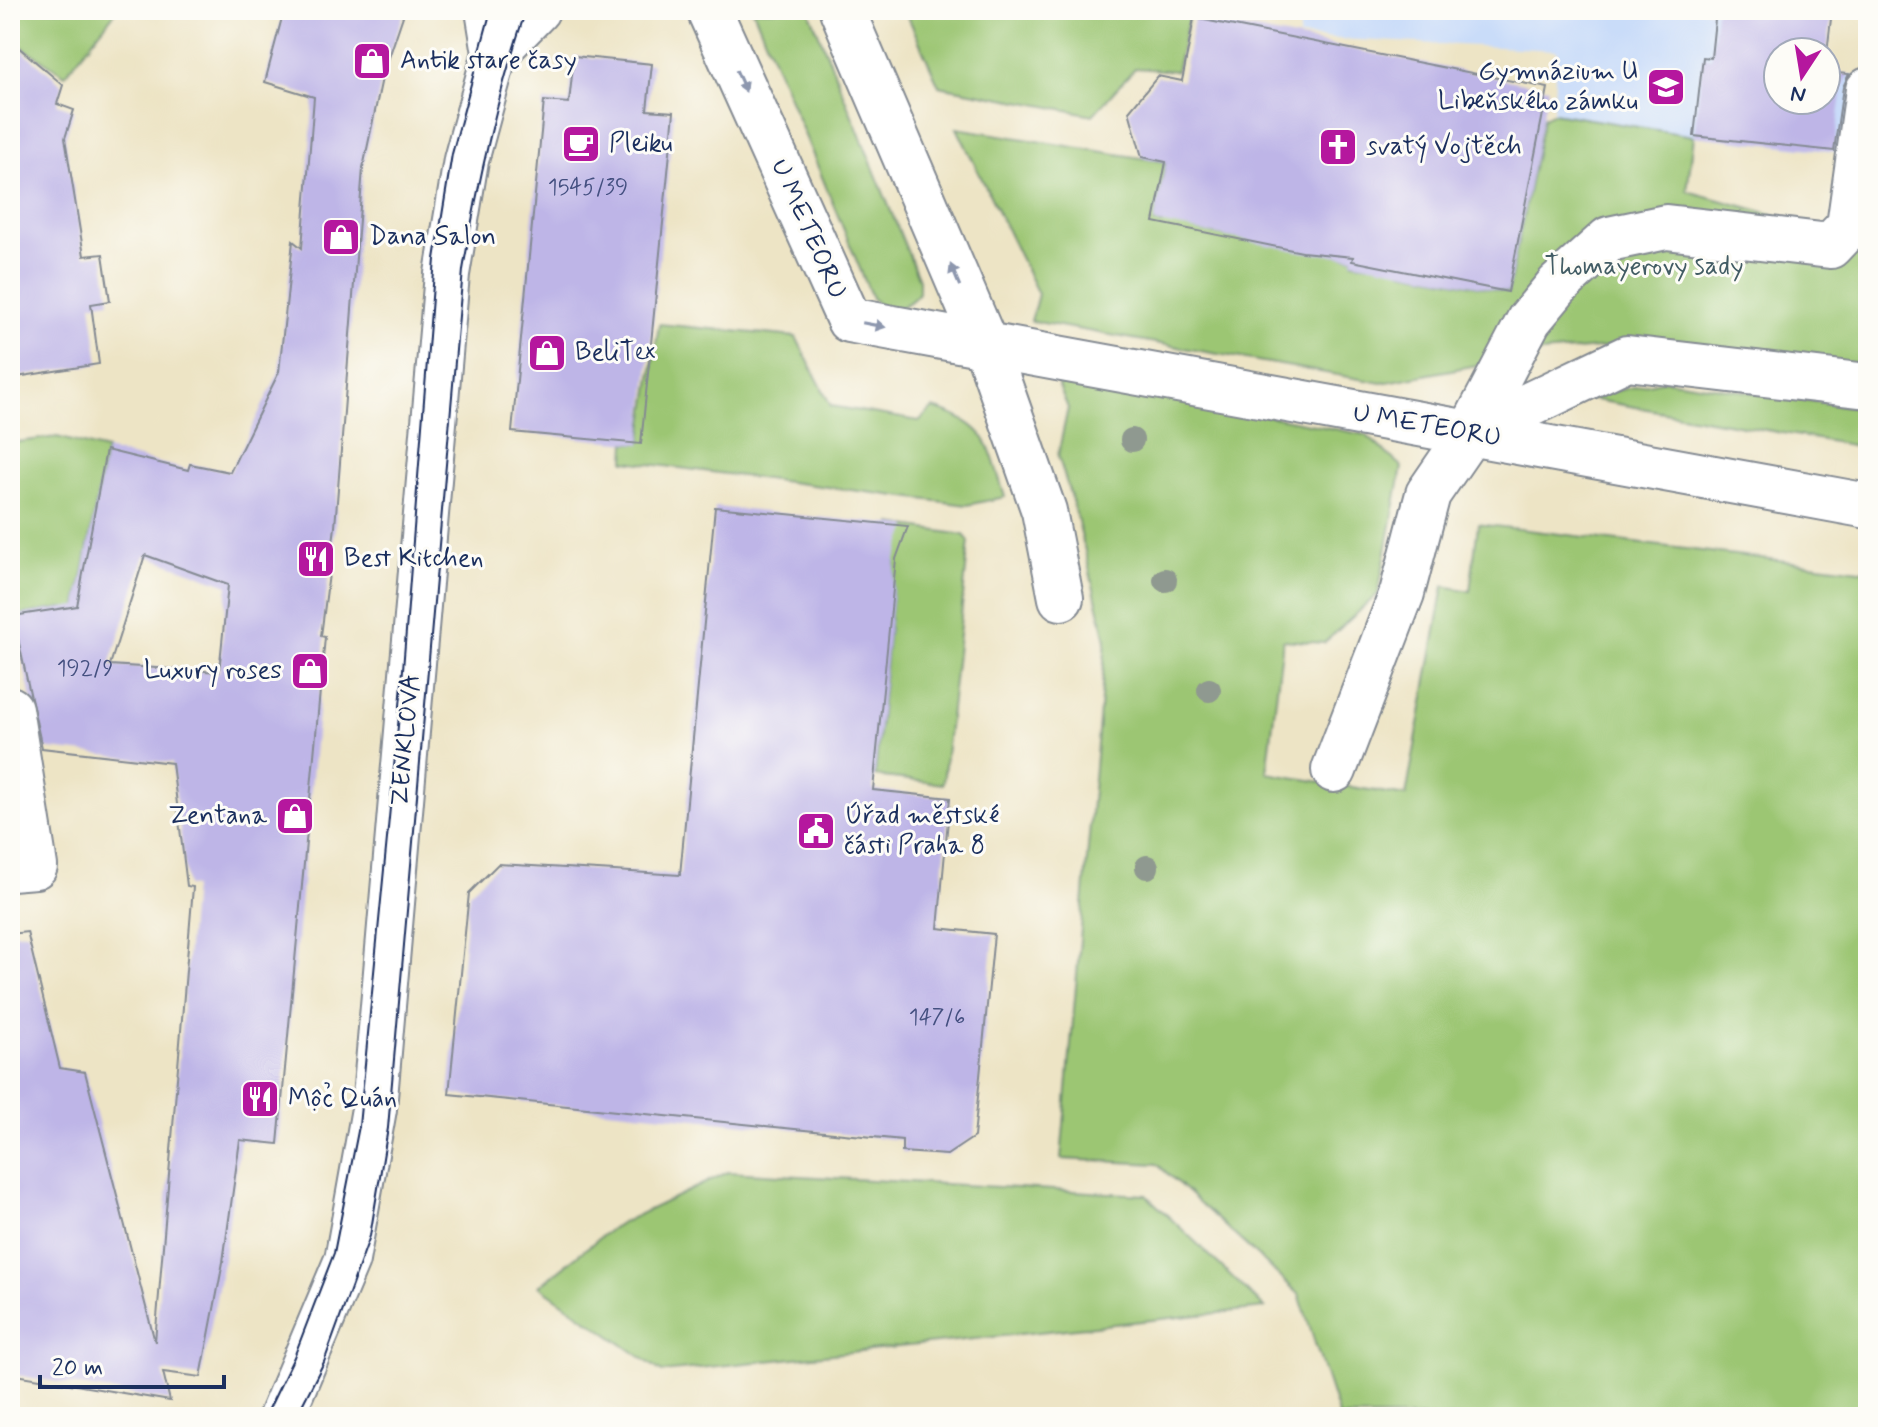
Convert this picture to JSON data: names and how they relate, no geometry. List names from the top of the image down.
{
  "streets": {
    "street": ["U METEORU", "ZENKLOVA"]
  },
  "parks": ["Thomayerovy sady"],
  "places": {
    "shop": [
      "Antik stare časy",
      "Dana Salon",
      "BeliTex",
      "Luxury roses",
      "Zentana"
    ],
    "school or university": ["Gymnázium U Libeňského zámku"],
    "cafe": ["Pleiku"],
    "church": ["svatý Vojtěch"],
    "restaurant": ["Best Kitchen", "Mộ̉c Quán"],
    "public building": ["Úřad městské části Praha 8"]
  },
  "house_numbers": ["1545/39", "192/9", "147/6"],
  "scale_bar": "20 m",
  "north": "bottom"
}
